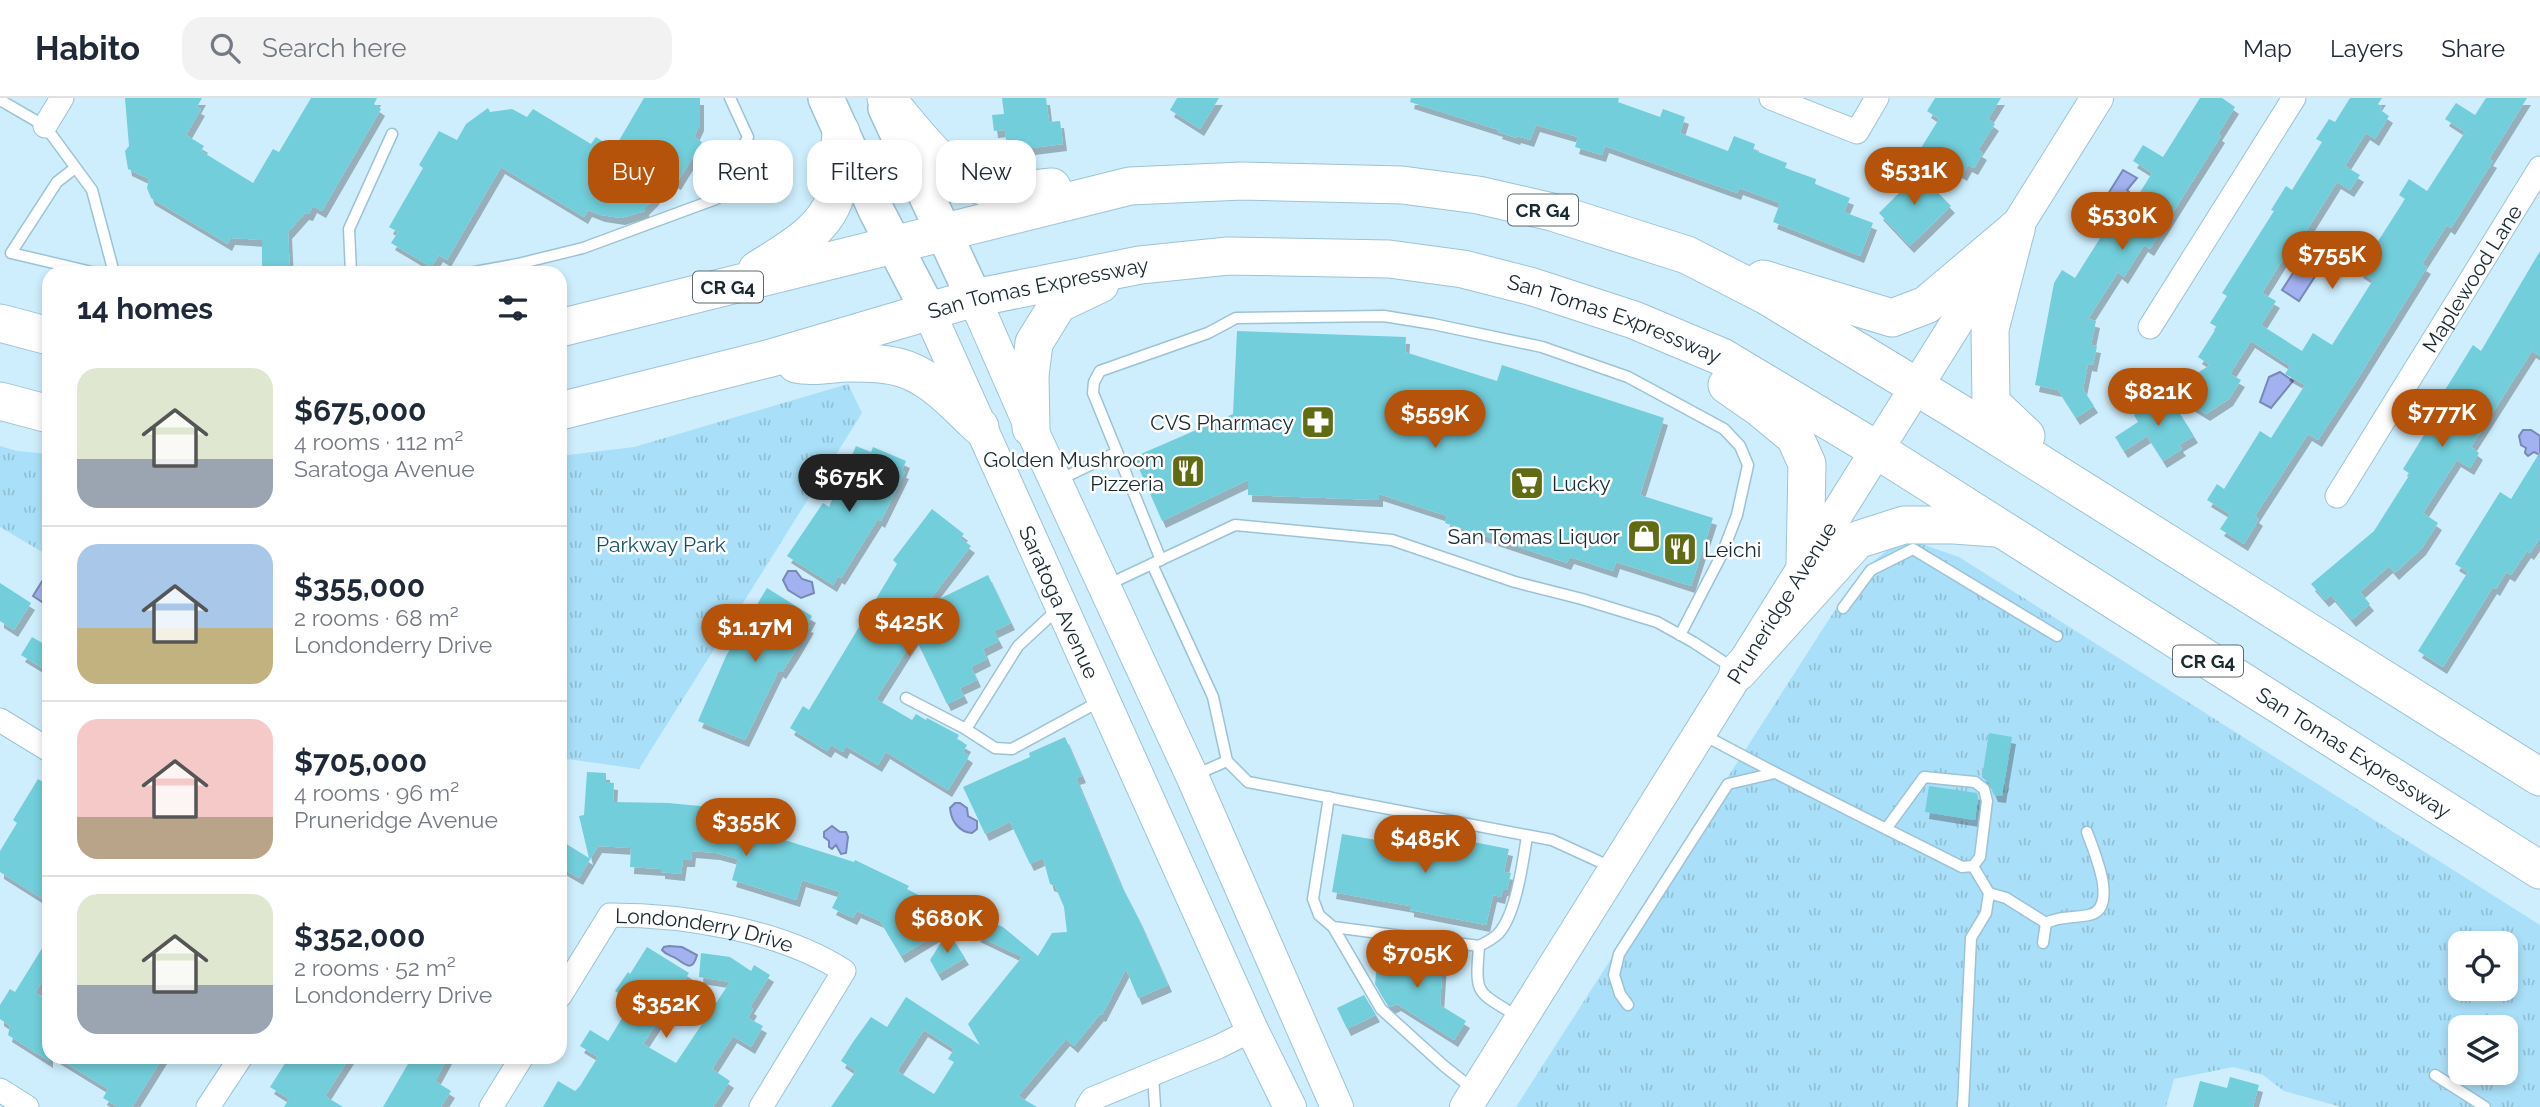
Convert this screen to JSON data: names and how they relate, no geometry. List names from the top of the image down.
{
  "streets": {
    "highway": ["CR G4", "San Tomas Expressway"],
    "main road": ["Saratoga Avenue", "Pruneridge Avenue"],
    "street": ["Maplewood Lane", "Londonderry Drive"]
  },
  "crossings": [
    ["CR G4", "Saratoga Avenue"],
    ["CR G4", "Pruneridge Avenue"],
    ["San Tomas Expressway", "Saratoga Avenue"],
    ["San Tomas Expressway", "Pruneridge Avenue"]
  ],
  "parks": ["Parkway Park"],
  "places": {
    "pharmacy": ["CVS Pharmacy"],
    "restaurant": ["Golden Mushroom Pizzeria", "Leichi"],
    "supermarket": ["Lucky"],
    "shop": ["San Tomas Liquor"]
  },
  "page": {
    "header": "Habito",
    "search": "Search here",
    "nav": ["Map", "Layers", "Share"],
    "chip": [
      "Buy",
      "Rent",
      "Filters",
      "New"
    ],
    "price": [
      "$531K",
      "$530K",
      "$755K",
      "$821K",
      "$777K",
      "$559K",
      "$675K",
      "$425K",
      "$1.17M",
      "$355K",
      "$485K",
      "$680K",
      "$705K",
      "$352K"
    ],
    "heading": "14 homes",
    "list": [
      {
        "name": "$675,000",
        "note": "4 rooms · 112 m² · Saratoga Avenue"
      },
      {
        "name": "$355,000",
        "note": "2 rooms · 68 m² · Londonderry Drive"
      },
      {
        "name": "$705,000",
        "note": "4 rooms · 96 m² · Pruneridge Avenue"
      },
      {
        "name": "$352,000",
        "note": "2 rooms · 52 m² · Londonderry Drive"
      }
    ]
  }
}
